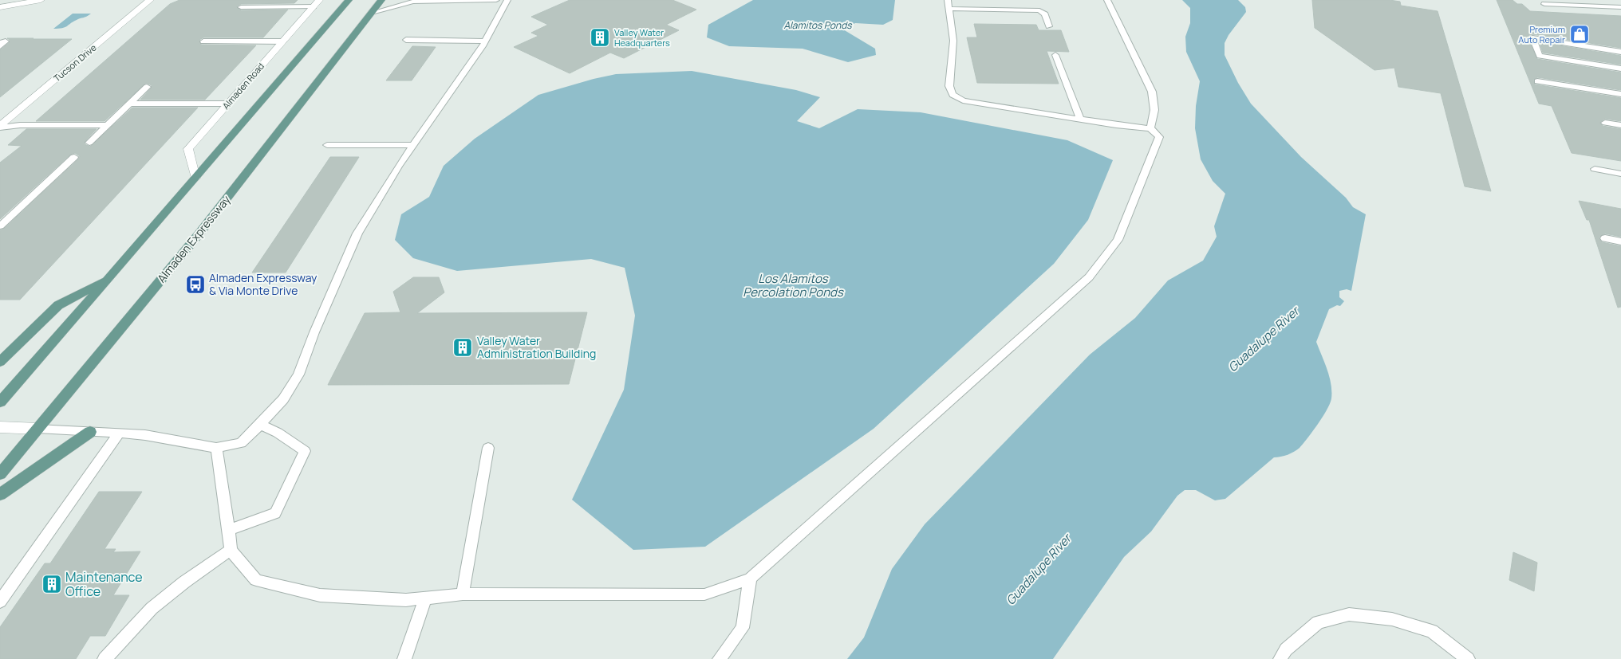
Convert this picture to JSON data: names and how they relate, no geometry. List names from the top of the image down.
{
  "streets": {
    "main road": ["Almaden Expressway"],
    "street": ["Tucson Drive", "Almaden Road"]
  },
  "water": ["Alamitos Ponds", "Los Alamitos Percolation Ponds", "Guadalupe River"],
  "places": {
    "shop": ["Premium Auto Repair"],
    "building": ["Valley Water Headquarters", "Valley Water Administration Building", "Maintenance Office"],
    "bus stop": ["Almaden Expressway & Via Monte Drive"]
  }
}
